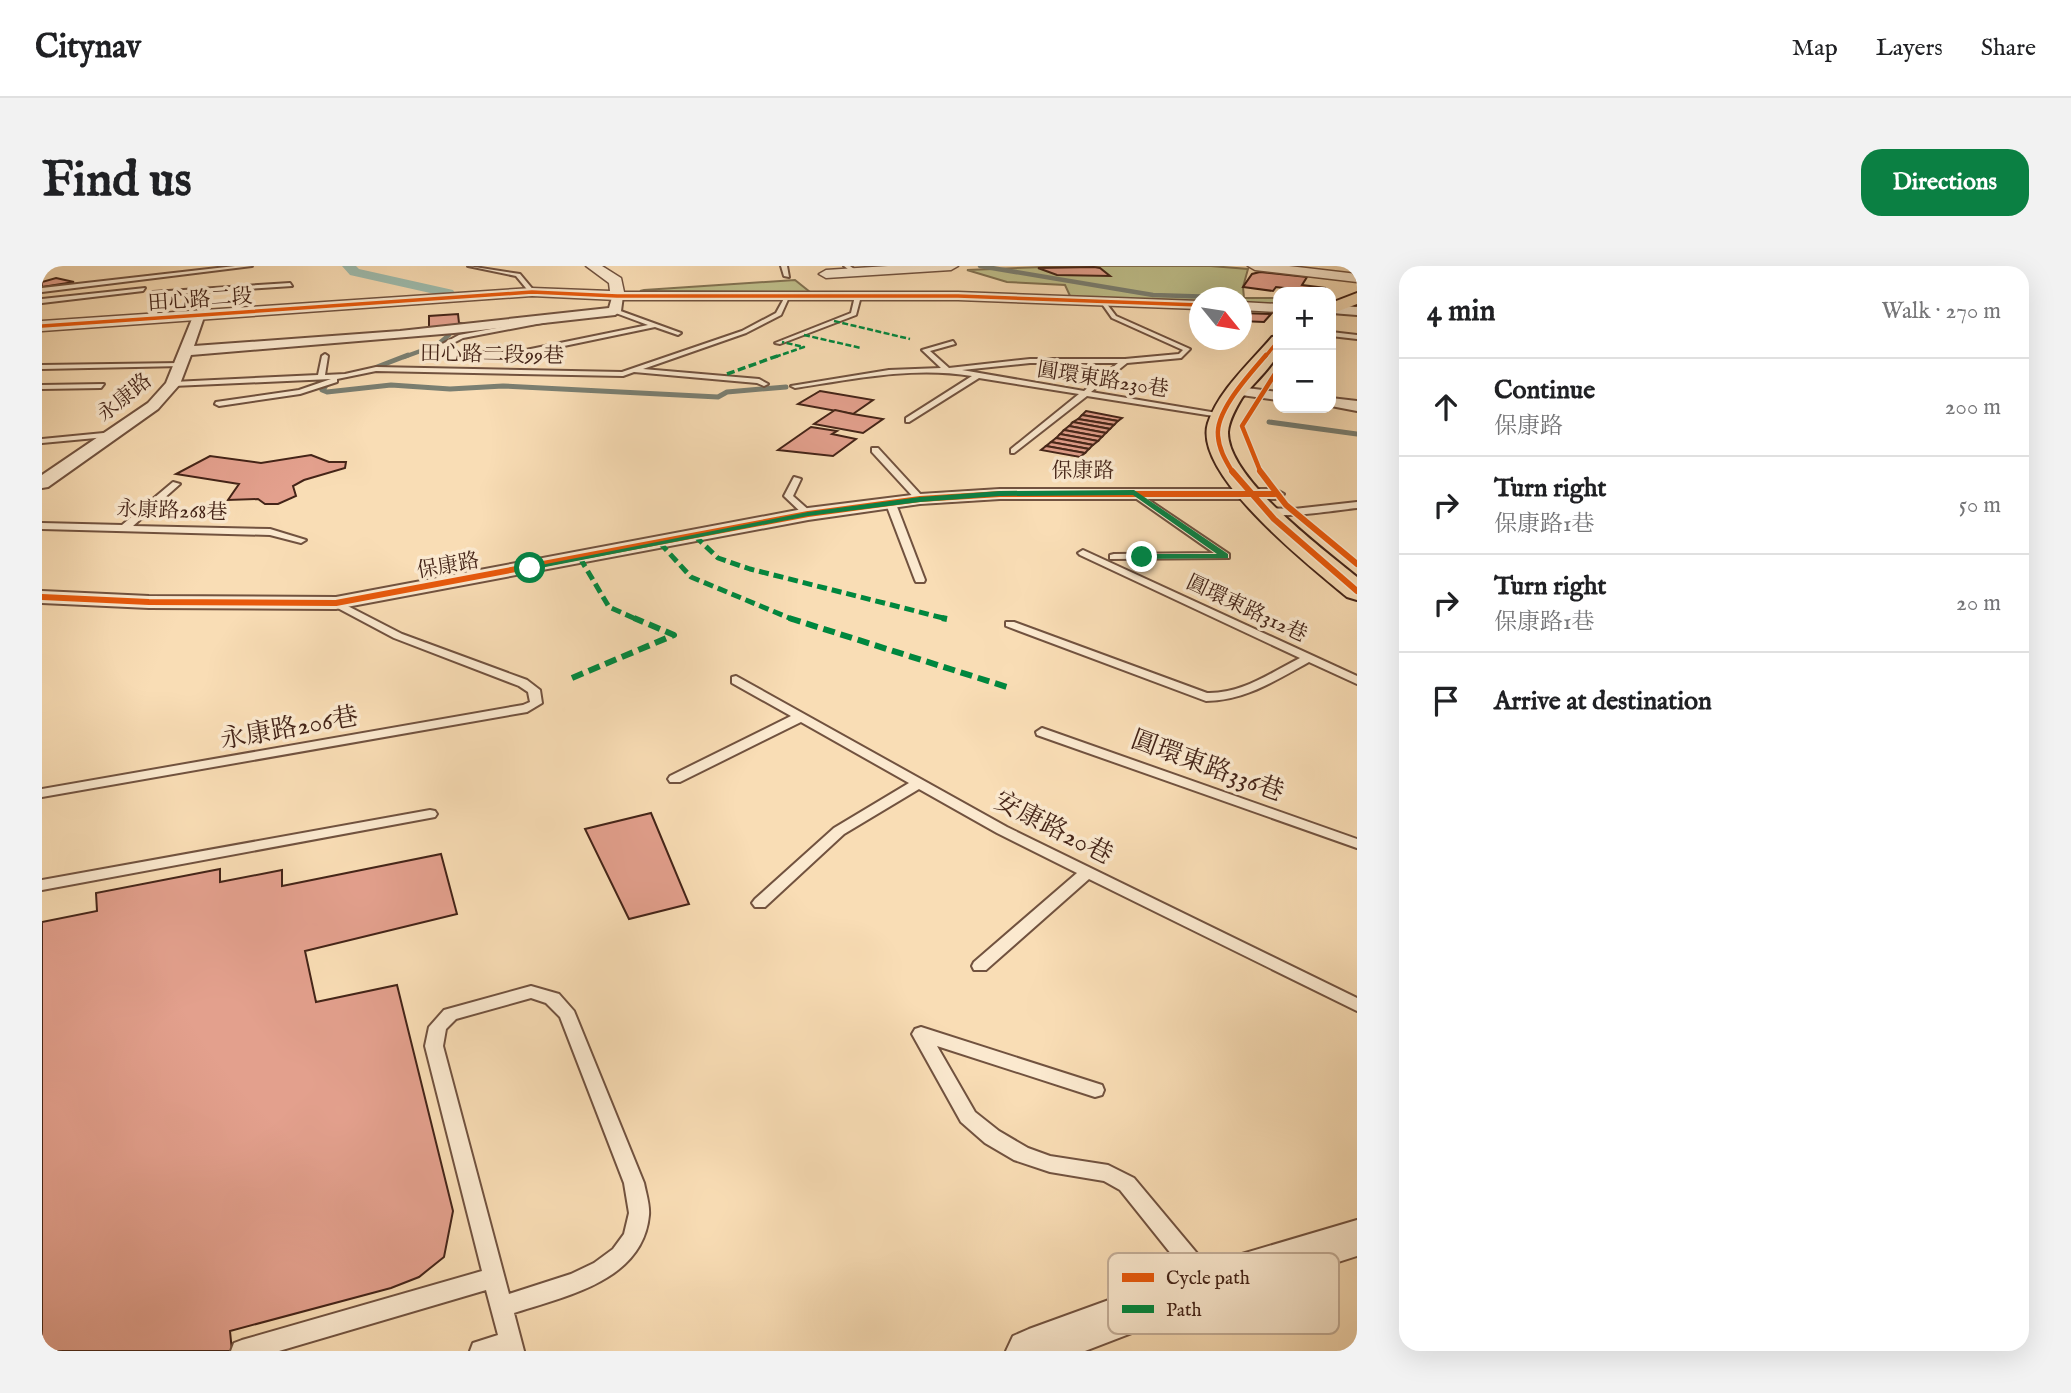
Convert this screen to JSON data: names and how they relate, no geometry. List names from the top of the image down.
{
  "streets": {
    "street": ["田心路二段", "永康路", "保康路"],
    "lane": [
      "田心路二段99巷",
      "圓環東路230巷",
      "永康路268巷",
      "圓環東路312巷",
      "永康路206巷",
      "圓環東路336巷",
      "安康路20巷"
    ]
  },
  "crossings": [
    ["田心路二段", "田心路二段99巷"],
    ["田心路二段", "永康路"],
    ["田心路二段99巷", "永康路"],
    ["保康路", "永康路206巷"]
  ],
  "legend": ["Cycle path", "Path"],
  "north": "bottom right",
  "page": {
    "header": "Citynav",
    "nav": ["Map", "Layers", "Share"],
    "buttons": "Directions",
    "title": "Find us",
    "heading": ["4 min", "Walk · 270 m"],
    "map_buttons": ["+", "−"],
    "list": [
      ["Continue", "保康路", "200 m"],
      ["Turn right", "保康路1巷", "50 m"],
      ["Turn right", "保康路1巷", "20 m"],
      "Arrive at destination"
    ]
  }
}
